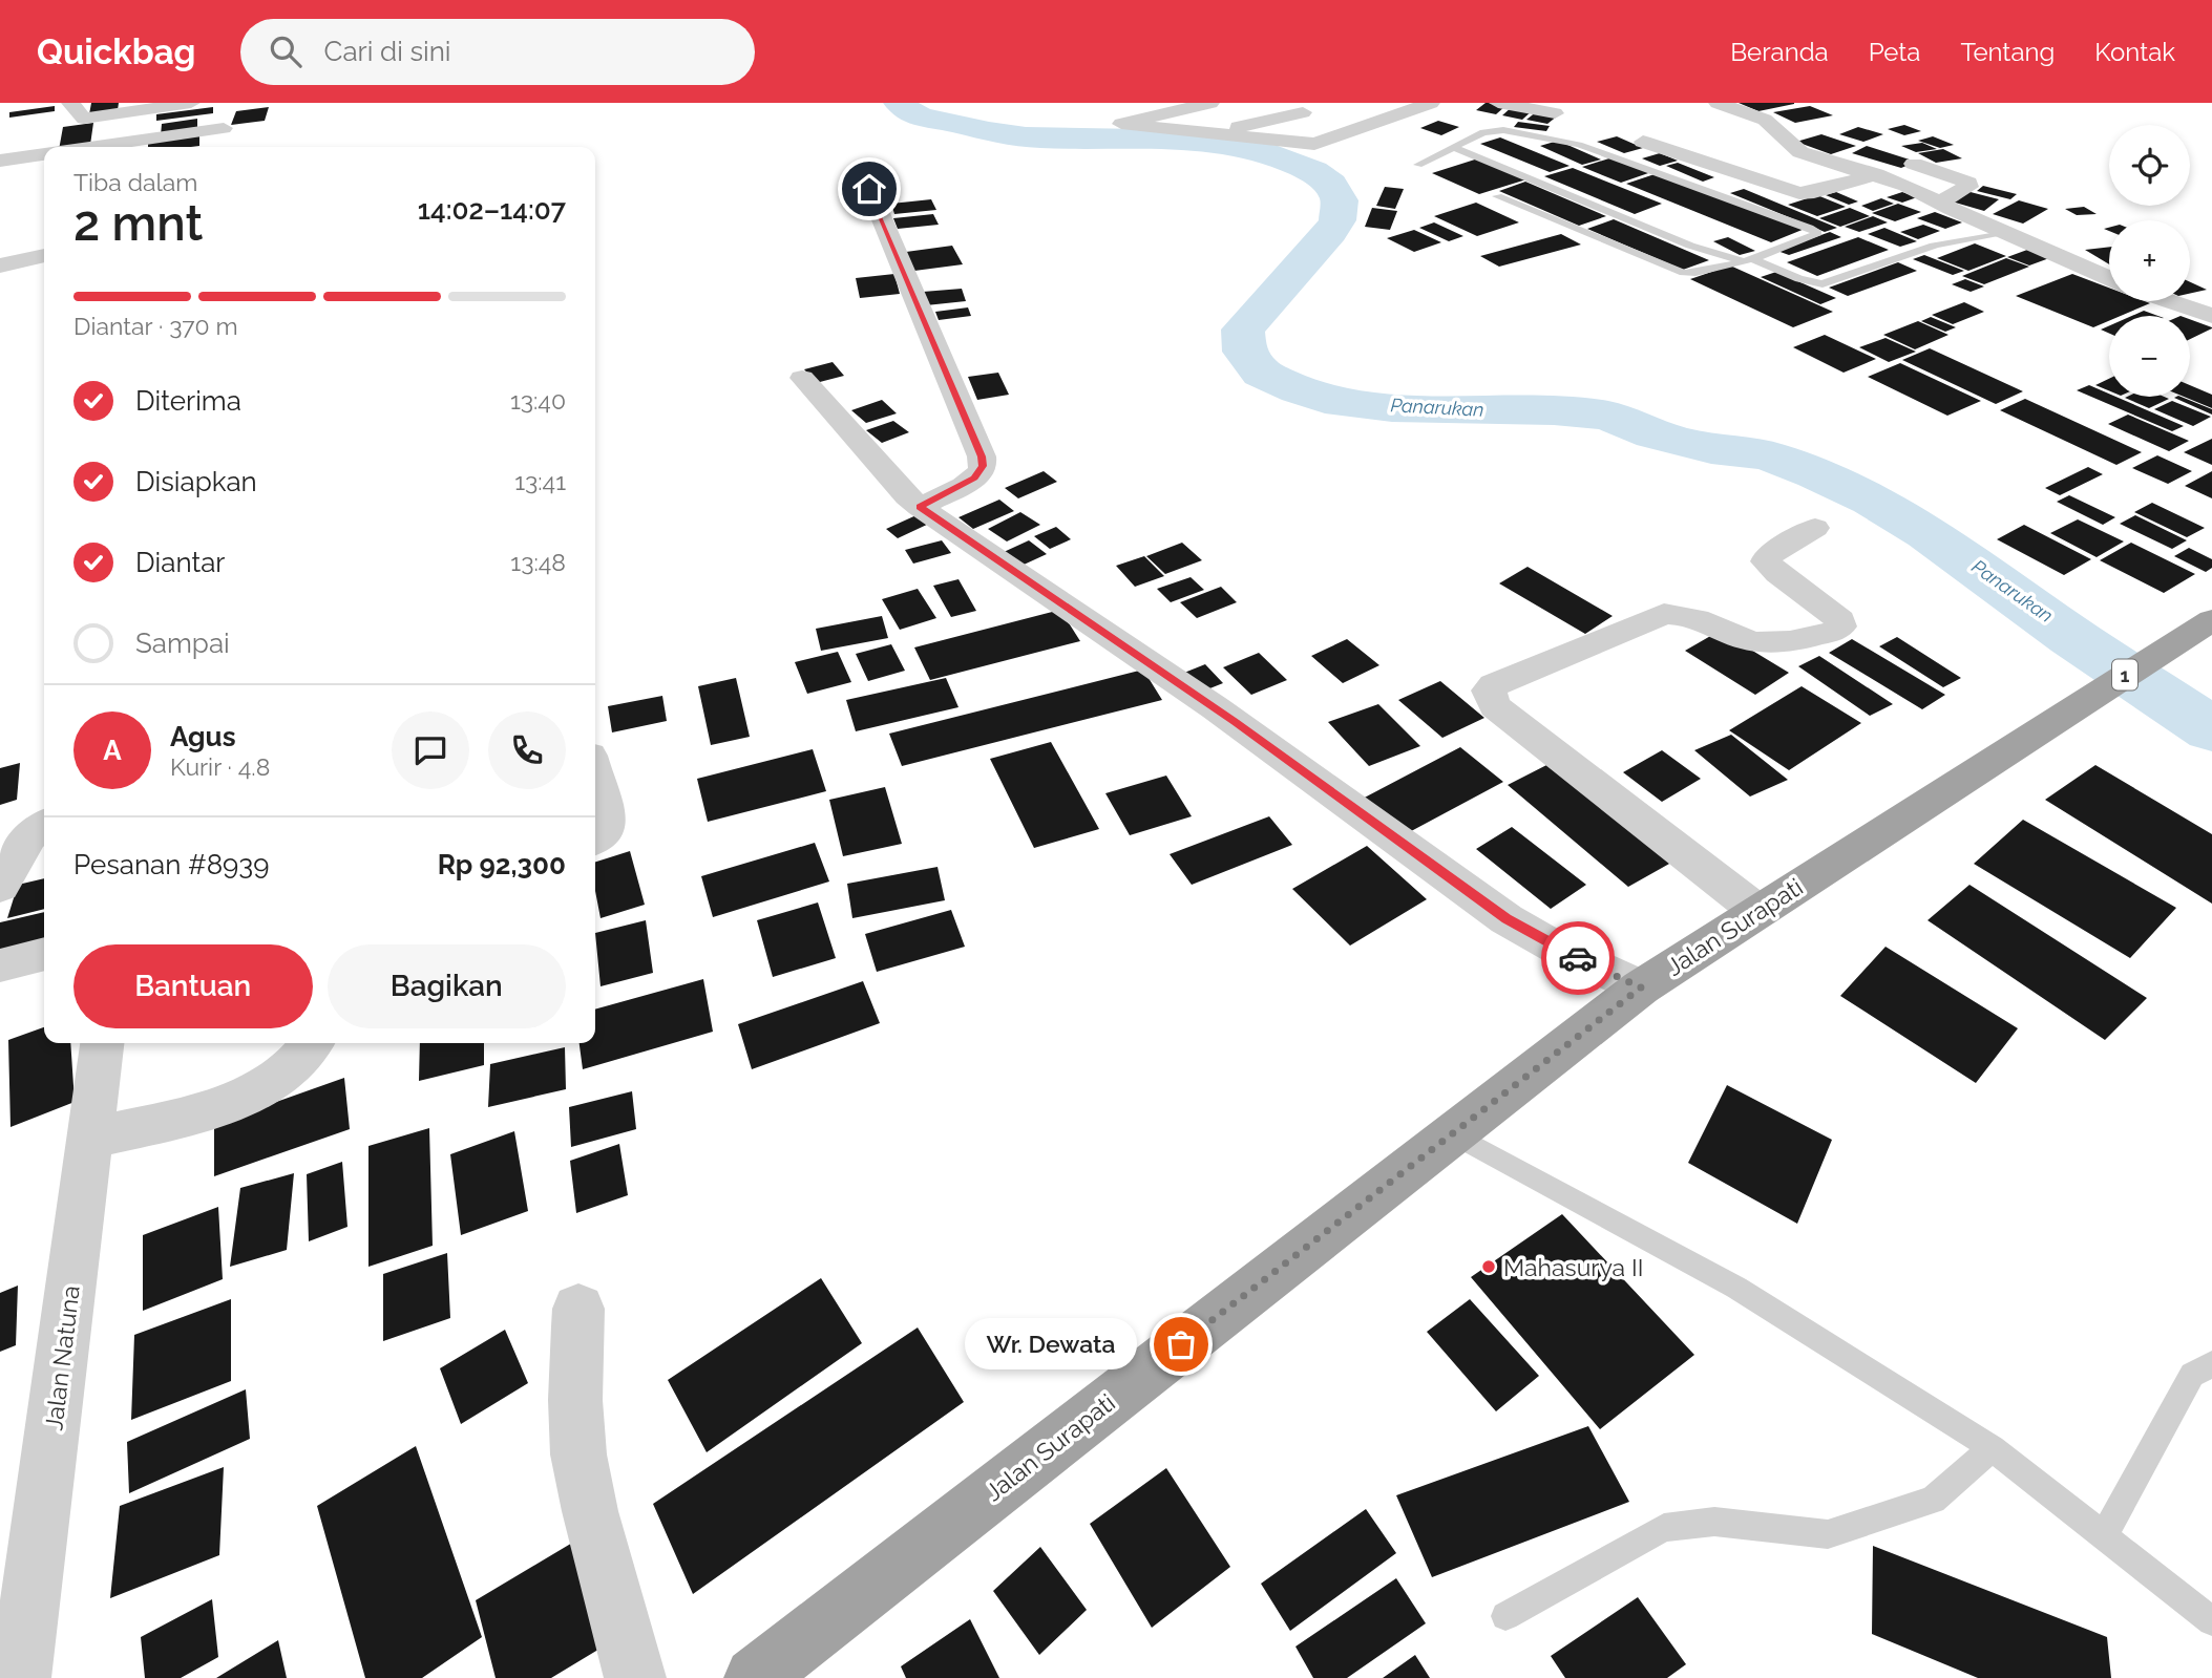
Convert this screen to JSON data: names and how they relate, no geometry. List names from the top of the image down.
{
  "streets": {
    "highway": ["1", "Jalan Surapati"],
    "street": ["Jalan Natuna"]
  },
  "water": ["Panarukan"],
  "places": ["Mahasurya II", "Wr. Dewata"],
  "page": {
    "header": "Quickbag",
    "search": "Cari di sini",
    "nav": [
      "Beranda",
      "Peta",
      "Tentang",
      "Kontak"
    ],
    "map_buttons": ["+", "−"],
    "heading": ["2 mnt", "Tiba dalam", "14:02–14:07"],
    "panel": [
      "Agus",
      "Kurir · 4.8",
      "Pesanan #8939",
      "Rp 92,300"
    ],
    "bar": "Diantar · 370 m",
    "list": [
      ["Diterima", "13:40"],
      ["Disiapkan", "13:41"],
      ["Diantar", "13:48"],
      "Sampai"
    ],
    "round": "A",
    "buttons": ["Bantuan", "Bagikan"],
    "bubble": "Wr. Dewata"
  }
}
